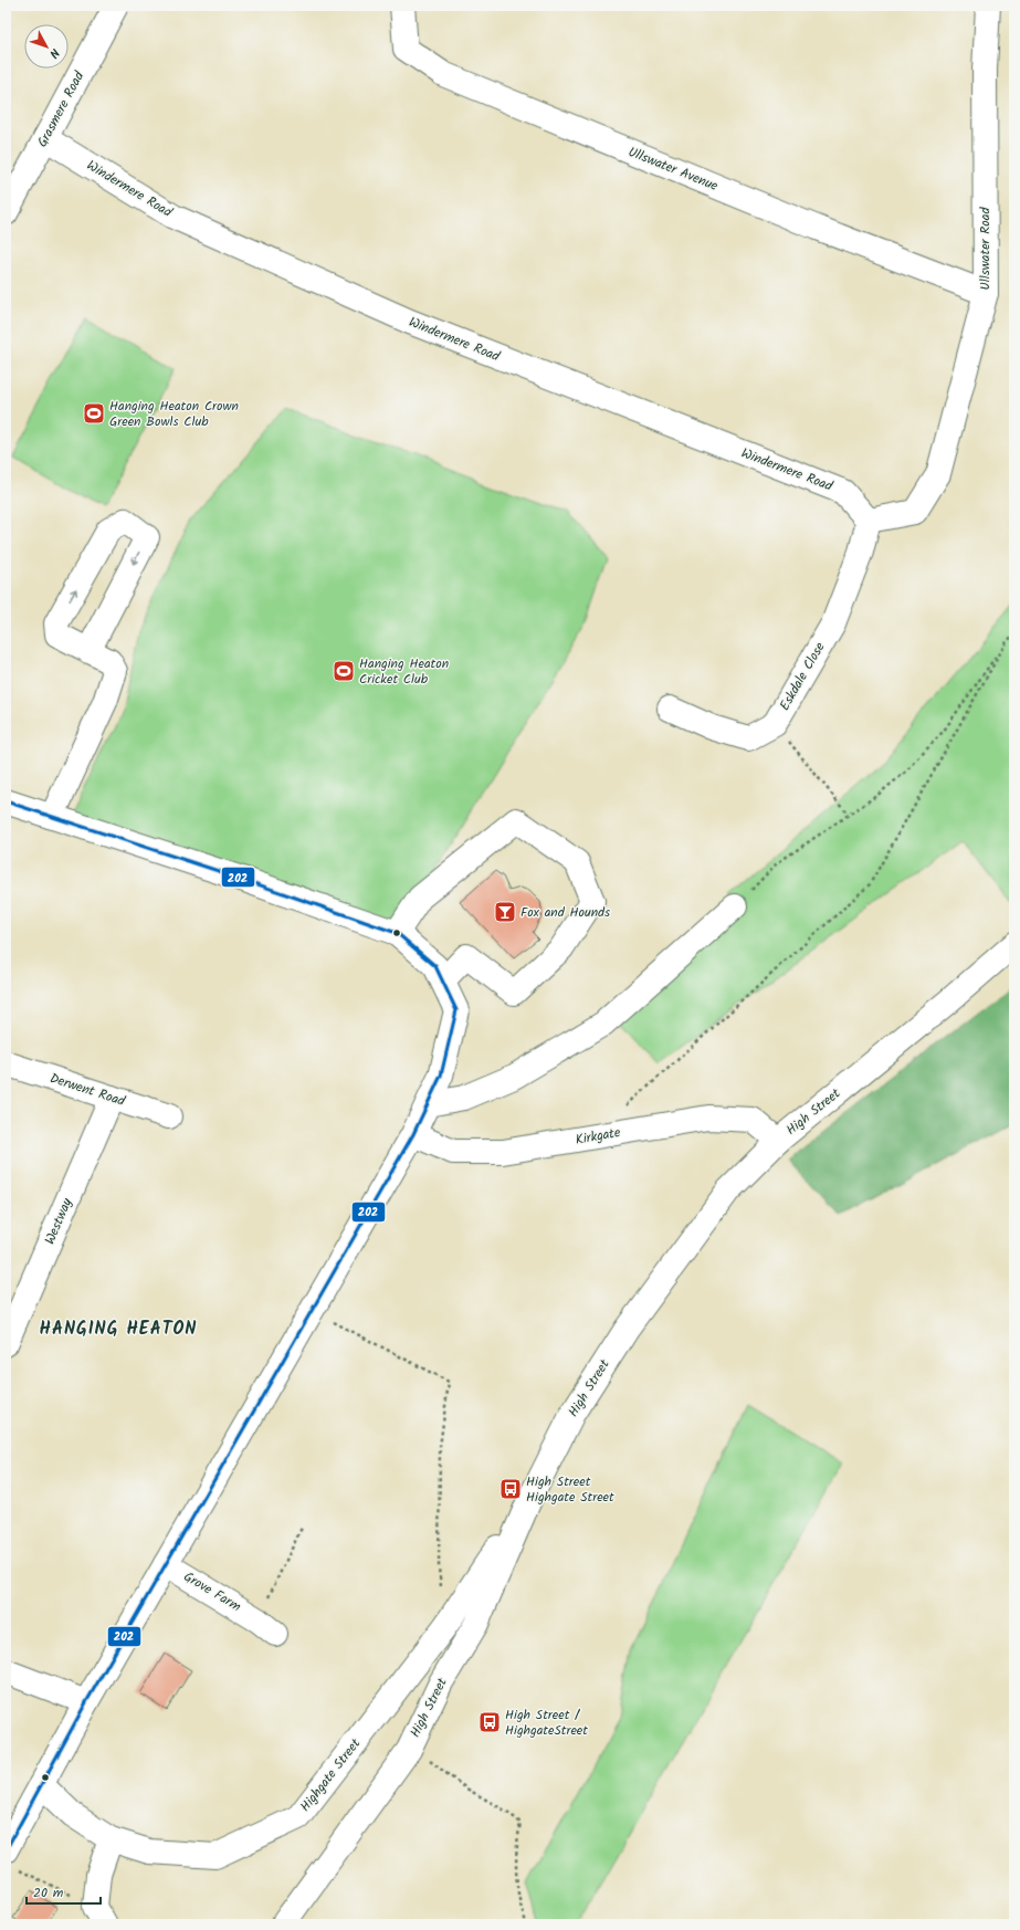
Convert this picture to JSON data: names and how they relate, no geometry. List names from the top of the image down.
{
  "streets": {
    "street": [
      "Grasmere Road",
      "Ullswater Avenue",
      "Windermere Road",
      "Ullswater Road",
      "Eskdale Close",
      "Derwent Road",
      "High Street",
      "Kirkgate",
      "Westway",
      "Grove Farm",
      "Highgate Street"
    ]
  },
  "crossings": [
    ["Grasmere Road", "Windermere Road"],
    ["Ullswater Avenue", "Ullswater Road"],
    ["Windermere Road", "Ullswater Road"],
    ["Windermere Road", "Eskdale Close"],
    ["Ullswater Road", "Eskdale Close"],
    ["Derwent Road", "Westway"],
    ["High Street", "Kirkgate"],
    ["High Street", "Highgate Street"]
  ],
  "districts": ["HANGING HEATON"],
  "places": {
    "sports": ["Hanging Heaton Crown Green Bowls Club", "Hanging Heaton Cricket Club"],
    "bar": ["Fox and Hounds"],
    "bus stop": ["High Street Highgate Street", "High Street / HighgateStreet"]
  },
  "lines": ["transit line 202"],
  "scale_bar": "20 m",
  "north": "bottom right"
}
